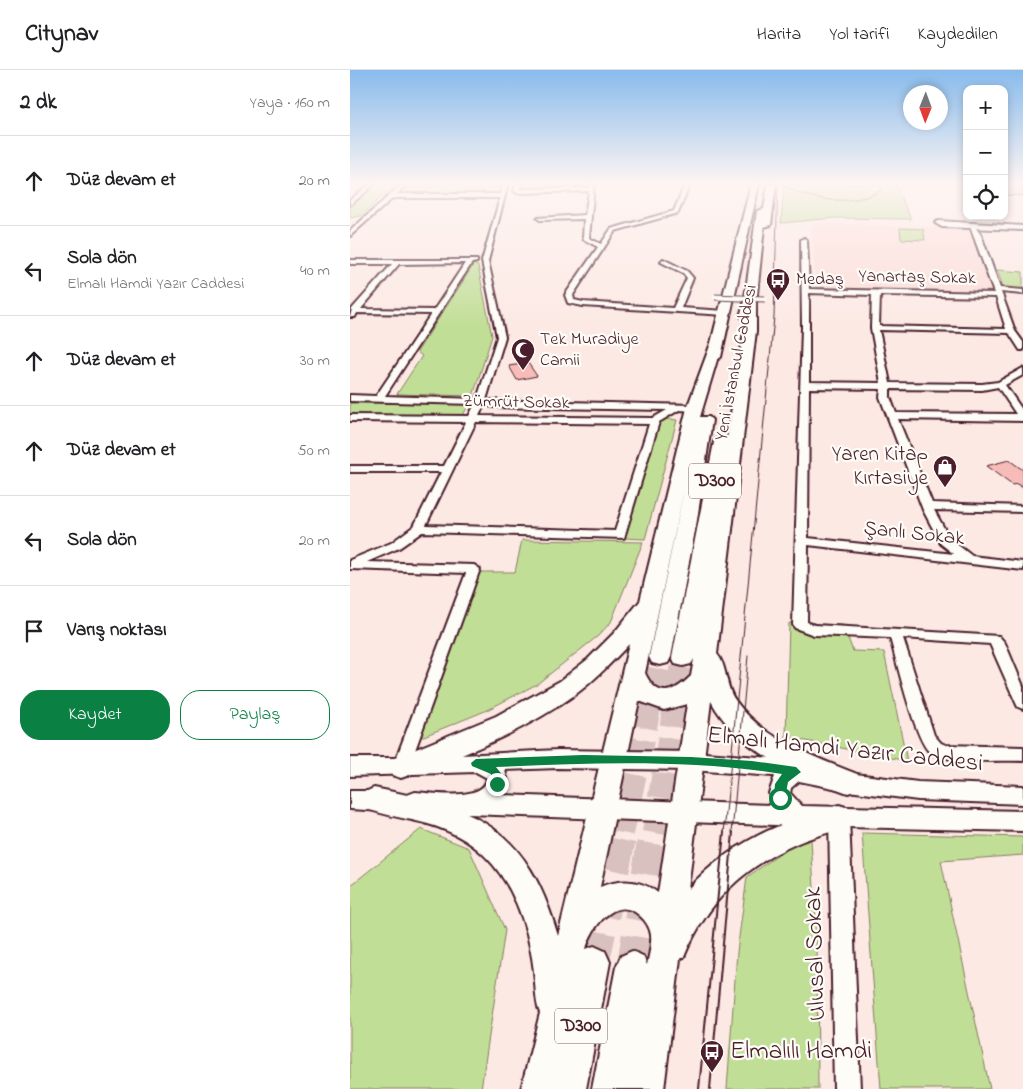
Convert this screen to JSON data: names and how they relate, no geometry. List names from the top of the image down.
{
  "streets": {
    "highway": ["Yeni İstanbul Caddesi", "D300"],
    "main road": ["Elmalı Hamdi Yazır Caddesi"],
    "street": [
      "Yanartaş Sokak",
      "Zümrüt Sokak",
      "Şanlı Sokak",
      "Ulusal Sokak"
    ]
  },
  "places": {
    "bus stop": ["Medaş", "Elmalılı Hamdi"],
    "mosque": ["Tek Muradiye Camii"],
    "shop": ["Yaren Kitap Kırtasiye"]
  },
  "north": "bottom",
  "page": {
    "header": "Citynav",
    "nav": ["Harita", "Yol tarifi", "Kaydedilen"],
    "heading": ["2 dk", "Yaya · 160 m"],
    "map_buttons": ["+", "−"],
    "list": [
      ["Düz devam et", "20 m"],
      ["Sola dön", "Elmalı Hamdi Yazır Caddesi", "40 m"],
      ["Düz devam et", "30 m"],
      ["Düz devam et", "50 m"],
      ["Sola dön", "20 m"],
      "Varış noktası"
    ],
    "buttons": ["Kaydet", "Paylaş"]
  }
}
